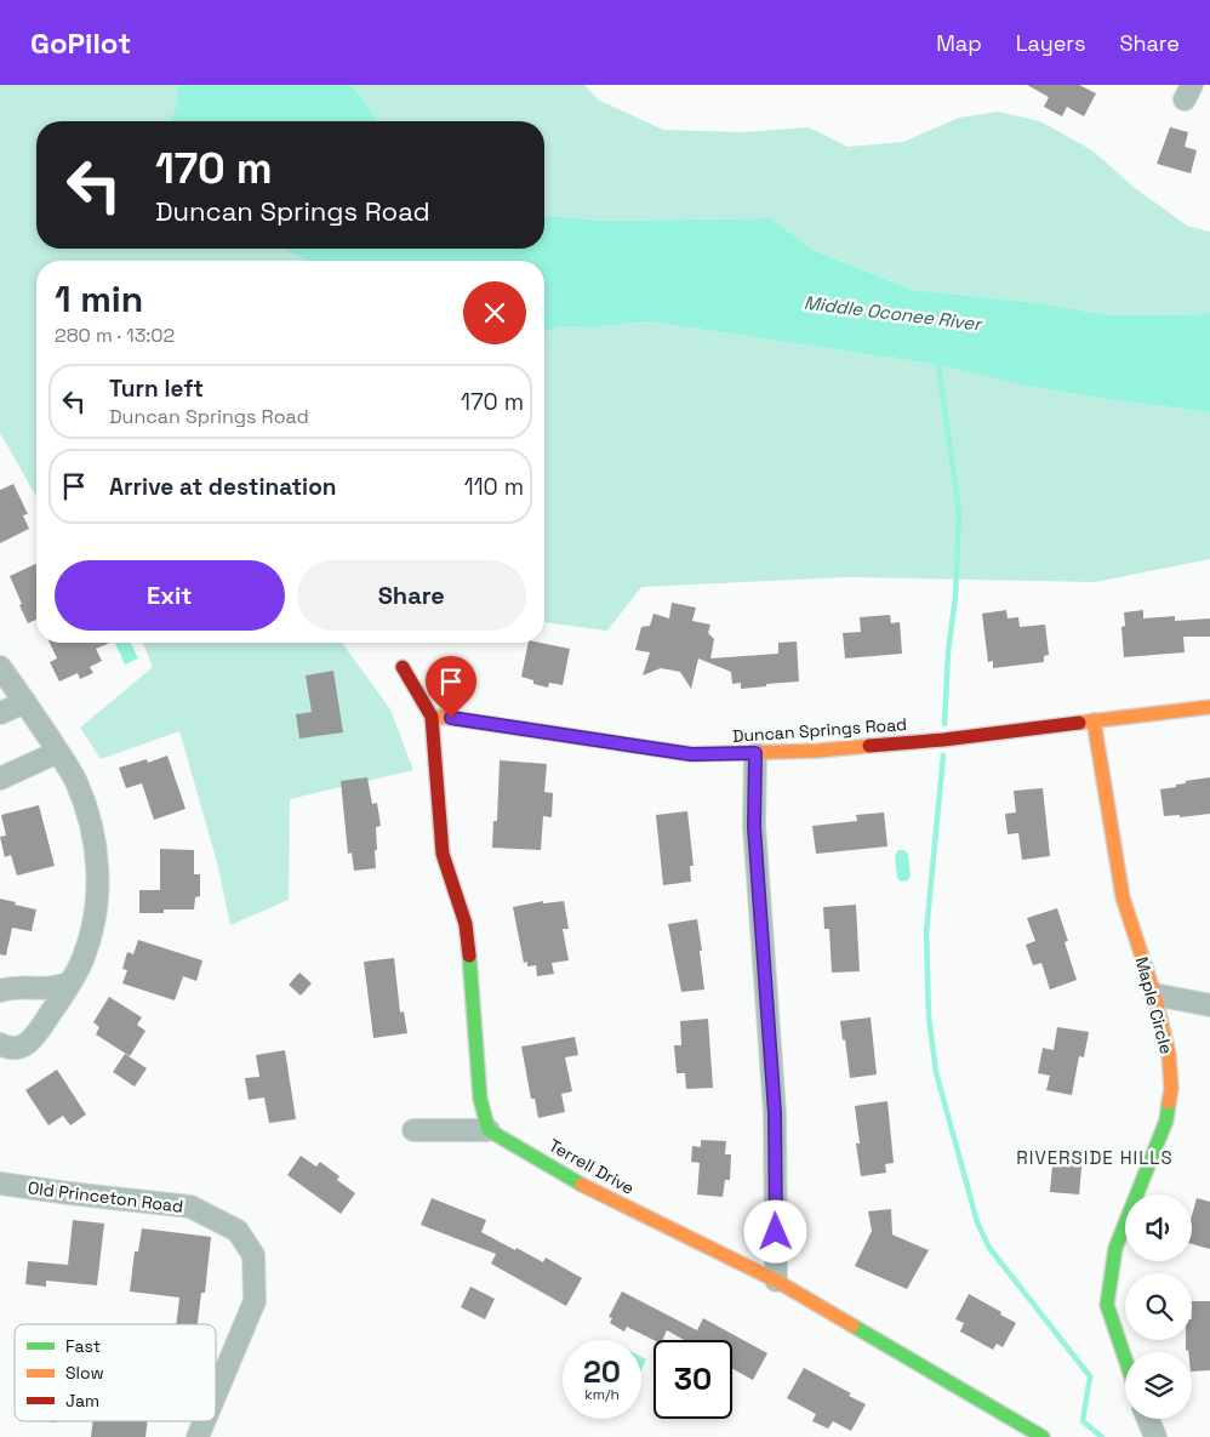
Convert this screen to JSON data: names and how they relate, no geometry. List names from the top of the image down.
{
  "streets": {
    "street": [
      "Duncan Springs Road",
      "Maple Circle",
      "Terrell Drive",
      "Old Princeton Road"
    ]
  },
  "crossings": [
    ["Duncan Springs Road", "Maple Circle"]
  ],
  "districts": ["RIVERSIDE HILLS"],
  "water": ["Middle Oconee River"],
  "legend": ["Fast", "Slow", "Jam"],
  "page": {
    "header": "GoPilot",
    "nav": ["Map", "Layers", "Share"],
    "turn": ["170 m", "Duncan Springs Road"],
    "heading": ["1 min", "280 m · 13:02"],
    "list": [
      {
        "name": "Turn left",
        "note": "Duncan Springs Road",
        "value": "170 m"
      },
      {
        "name": "Arrive at destination",
        "value": "110 m"
      }
    ],
    "buttons": ["Exit", "Share"],
    "speed": "20 km/h",
    "limit": "30"
  }
}
